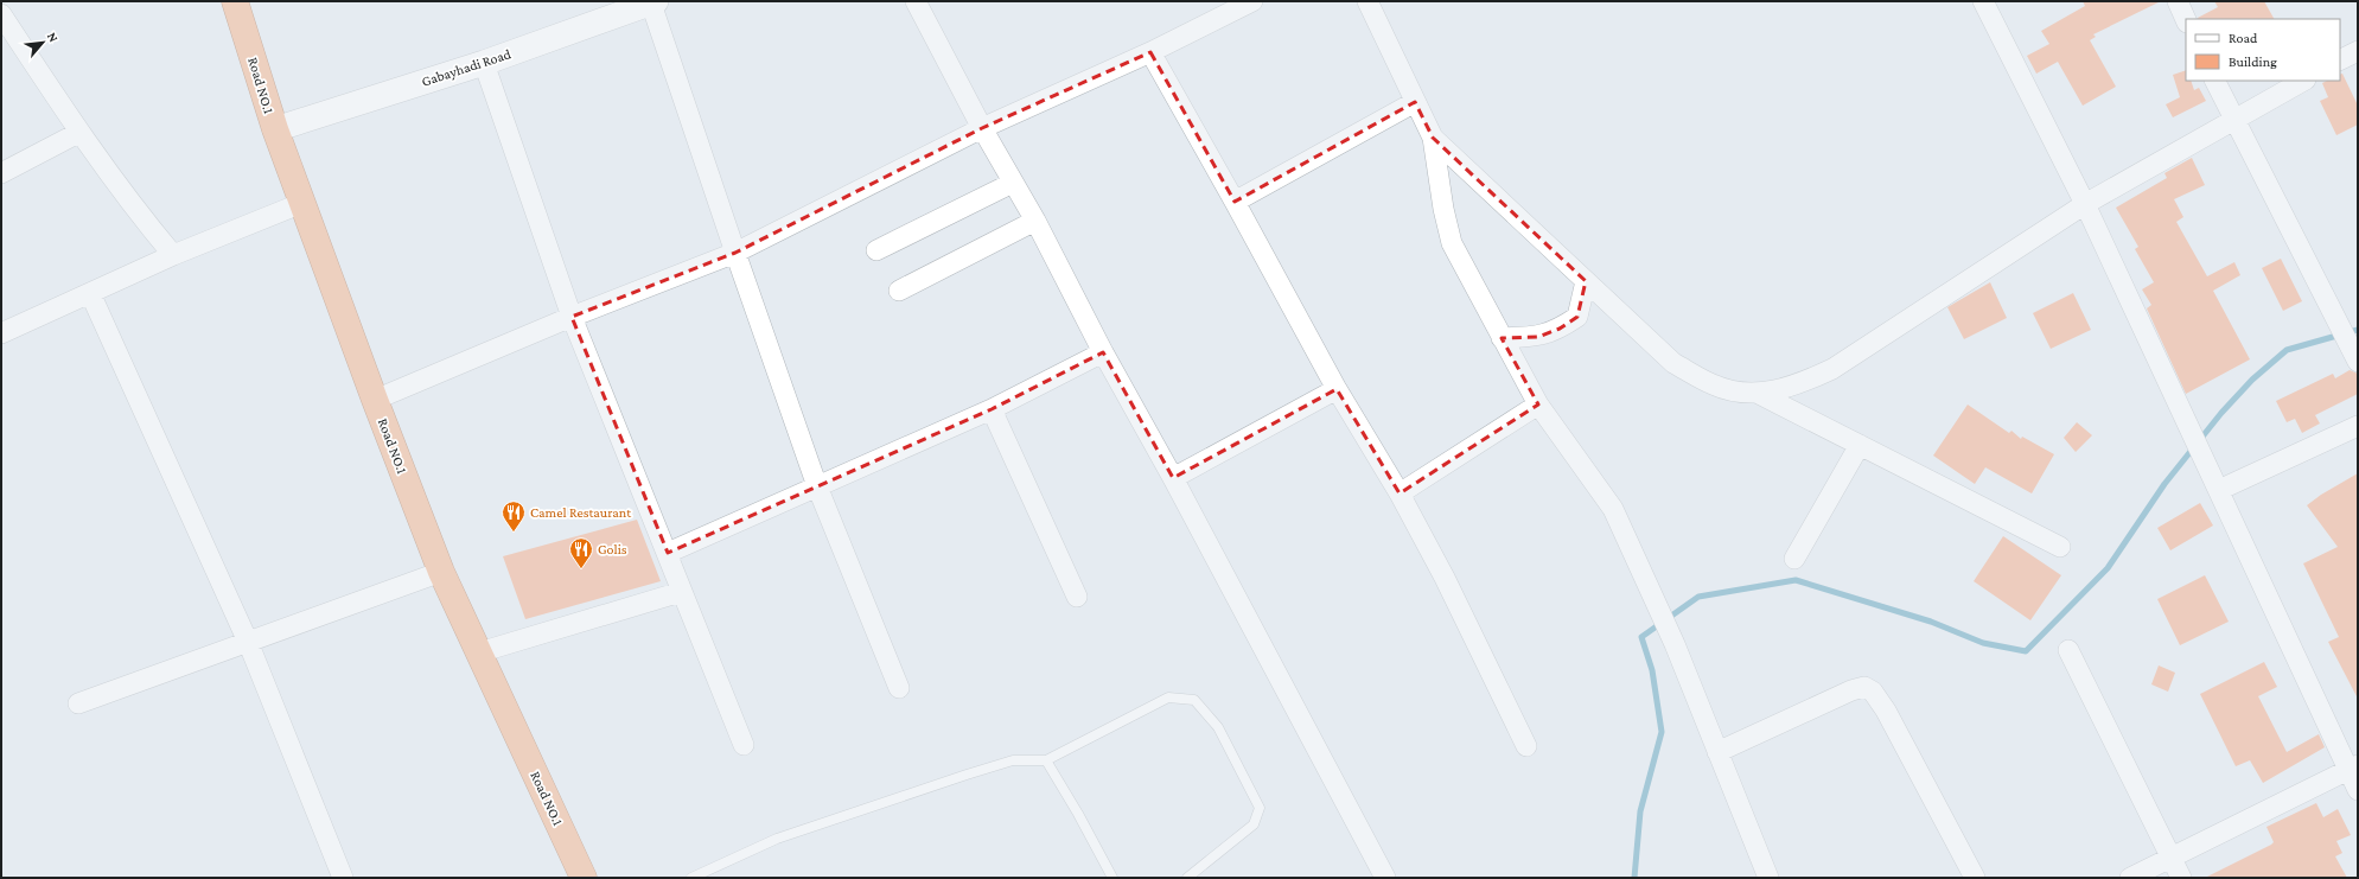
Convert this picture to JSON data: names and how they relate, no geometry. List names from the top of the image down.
{
  "streets": {
    "highway": ["Road NO.1"],
    "street": ["Gabayhadi Road"]
  },
  "crossings": [
    ["Gabayhadi Road", "Road NO.1"]
  ],
  "places": {
    "restaurant": ["Camel Restaurant", "Golis"]
  },
  "legend": ["Road", "Building"],
  "north": "top right"
}
